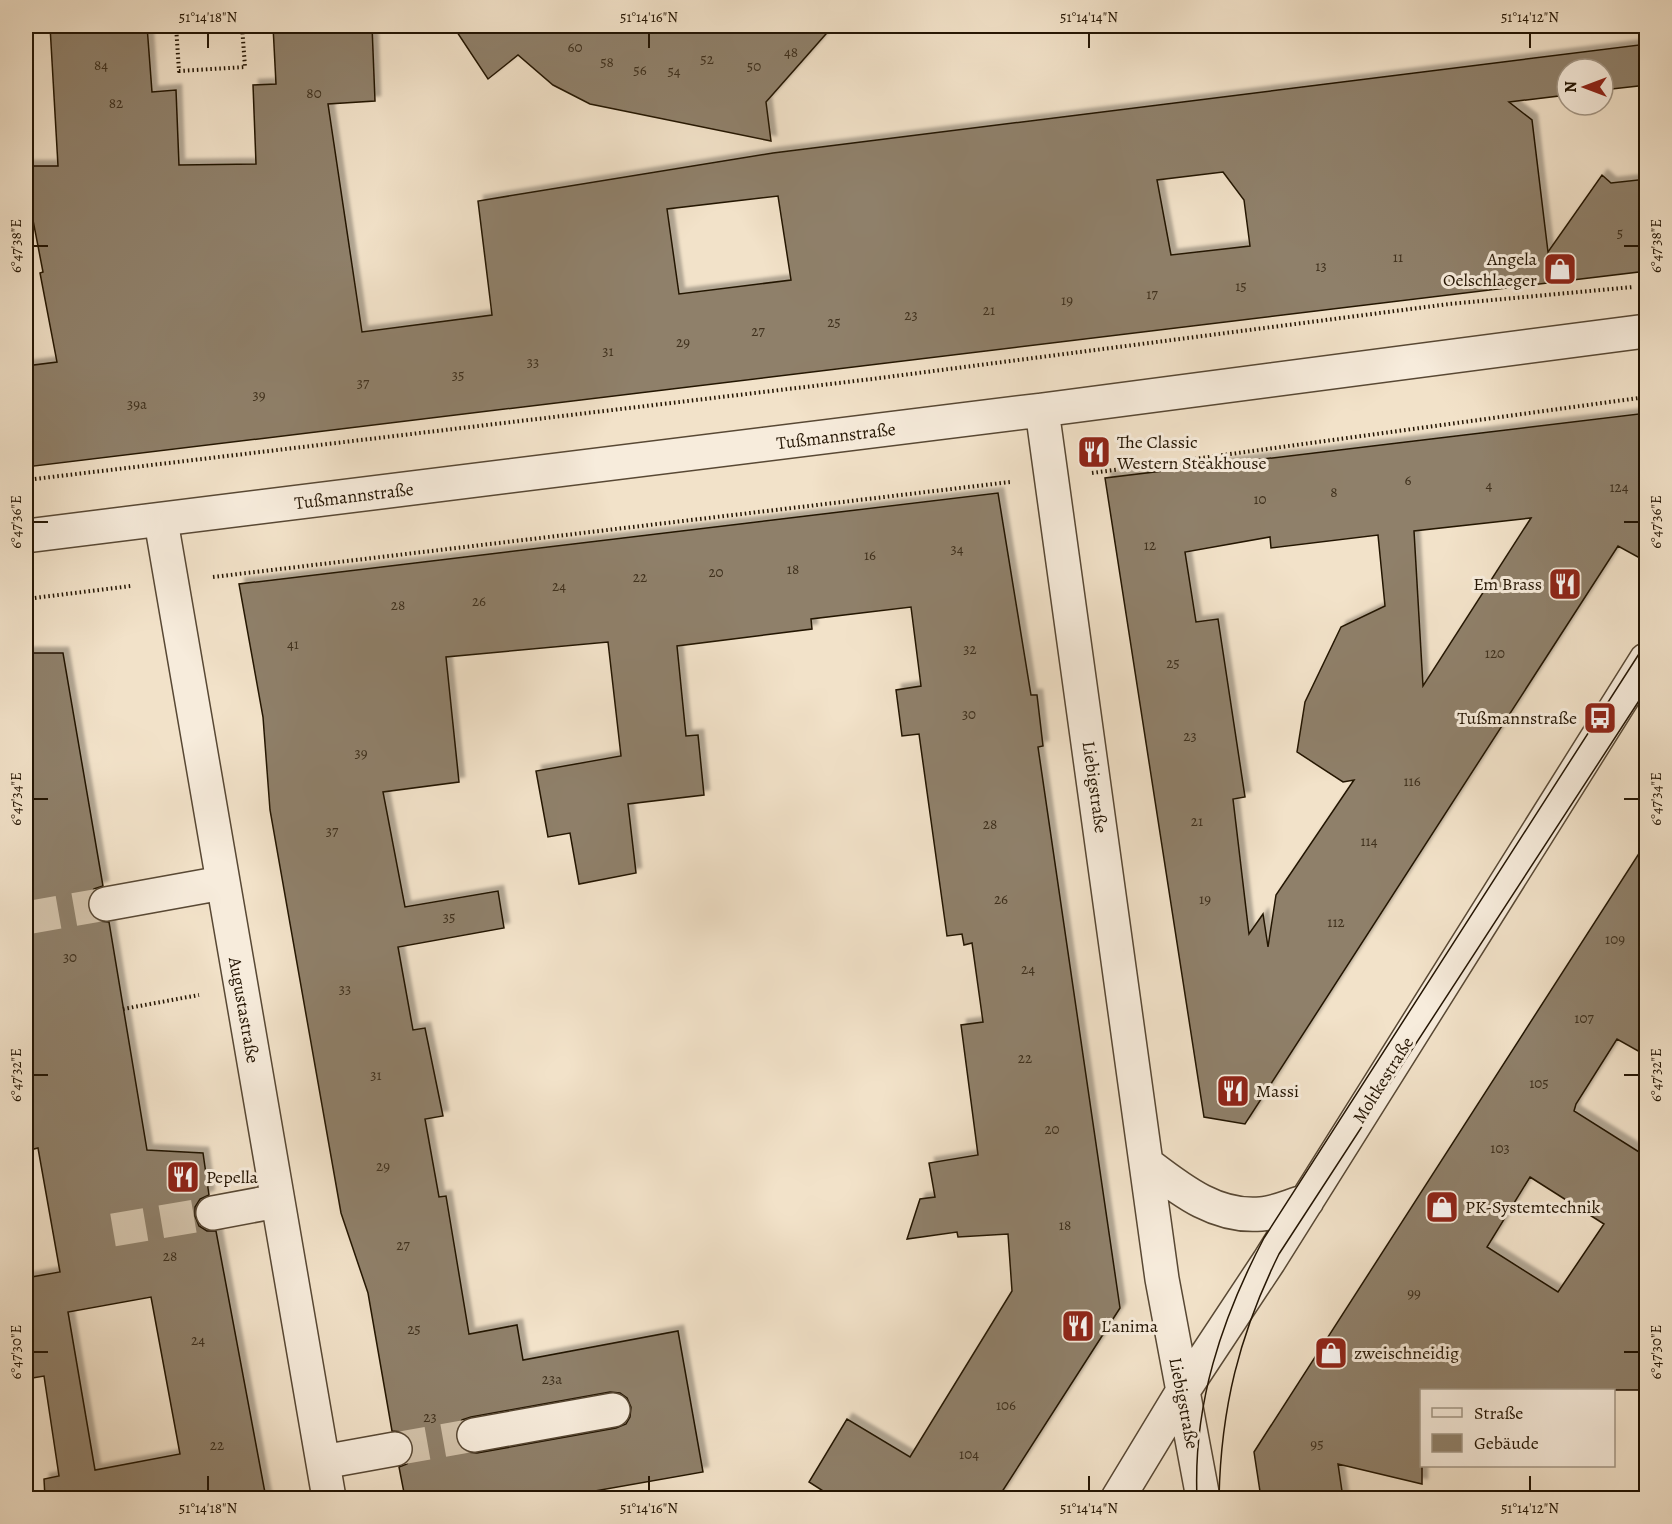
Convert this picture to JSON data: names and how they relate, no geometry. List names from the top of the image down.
{
  "streets": {
    "street": [
      "Tußmannstraße",
      "Liebigstraße",
      "Augustastraße",
      "Moltkestraße"
    ]
  },
  "crossings": [
    ["Tußmannstraße", "Liebigstraße"],
    ["Tußmannstraße", "Augustastraße"],
    ["Liebigstraße", "Moltkestraße"]
  ],
  "places": {
    "shop": ["Angela Oelschlaeger", "PK-Systemtechnik", "zweischneidig"],
    "restaurant": [
      "The Classic Western Steakhouse",
      "Em Brass",
      "Massi",
      "Pepella",
      "L'anima"
    ],
    "bus stop": ["Tußmannstraße"]
  },
  "house_numbers": [
    "60",
    "48",
    "52",
    "58",
    "84",
    "50",
    "56",
    "54",
    "80",
    "82",
    "5",
    "11",
    "13",
    "15",
    "17",
    "19",
    "21",
    "23",
    "25",
    "27",
    "29",
    "31",
    "33",
    "35",
    "37",
    "39",
    "39a",
    "6",
    "4",
    "124",
    "8",
    "10",
    "12",
    "34",
    "16",
    "18",
    "20",
    "22",
    "24",
    "26",
    "28",
    "41",
    "32",
    "120",
    "25",
    "30",
    "23",
    "39",
    "116",
    "21",
    "28",
    "37",
    "114",
    "26",
    "19",
    "35",
    "112",
    "109",
    "30",
    "24",
    "33",
    "107",
    "22",
    "31",
    "105",
    "20",
    "103",
    "29",
    "18",
    "27",
    "28",
    "99",
    "25",
    "24",
    "23a",
    "106",
    "23",
    "95",
    "22",
    "104"
  ],
  "legend": ["Straße", "Gebäude"],
  "north": "left",
  "coordinates": [
    "51°14'18\"N",
    "51°14'16\"N",
    "51°14'14\"N",
    "51°14'12\"N",
    "6°47'38\"E",
    "6°47'36\"E",
    "6°47'34\"E",
    "6°47'32\"E",
    "6°47'30\"E"
  ]
}
